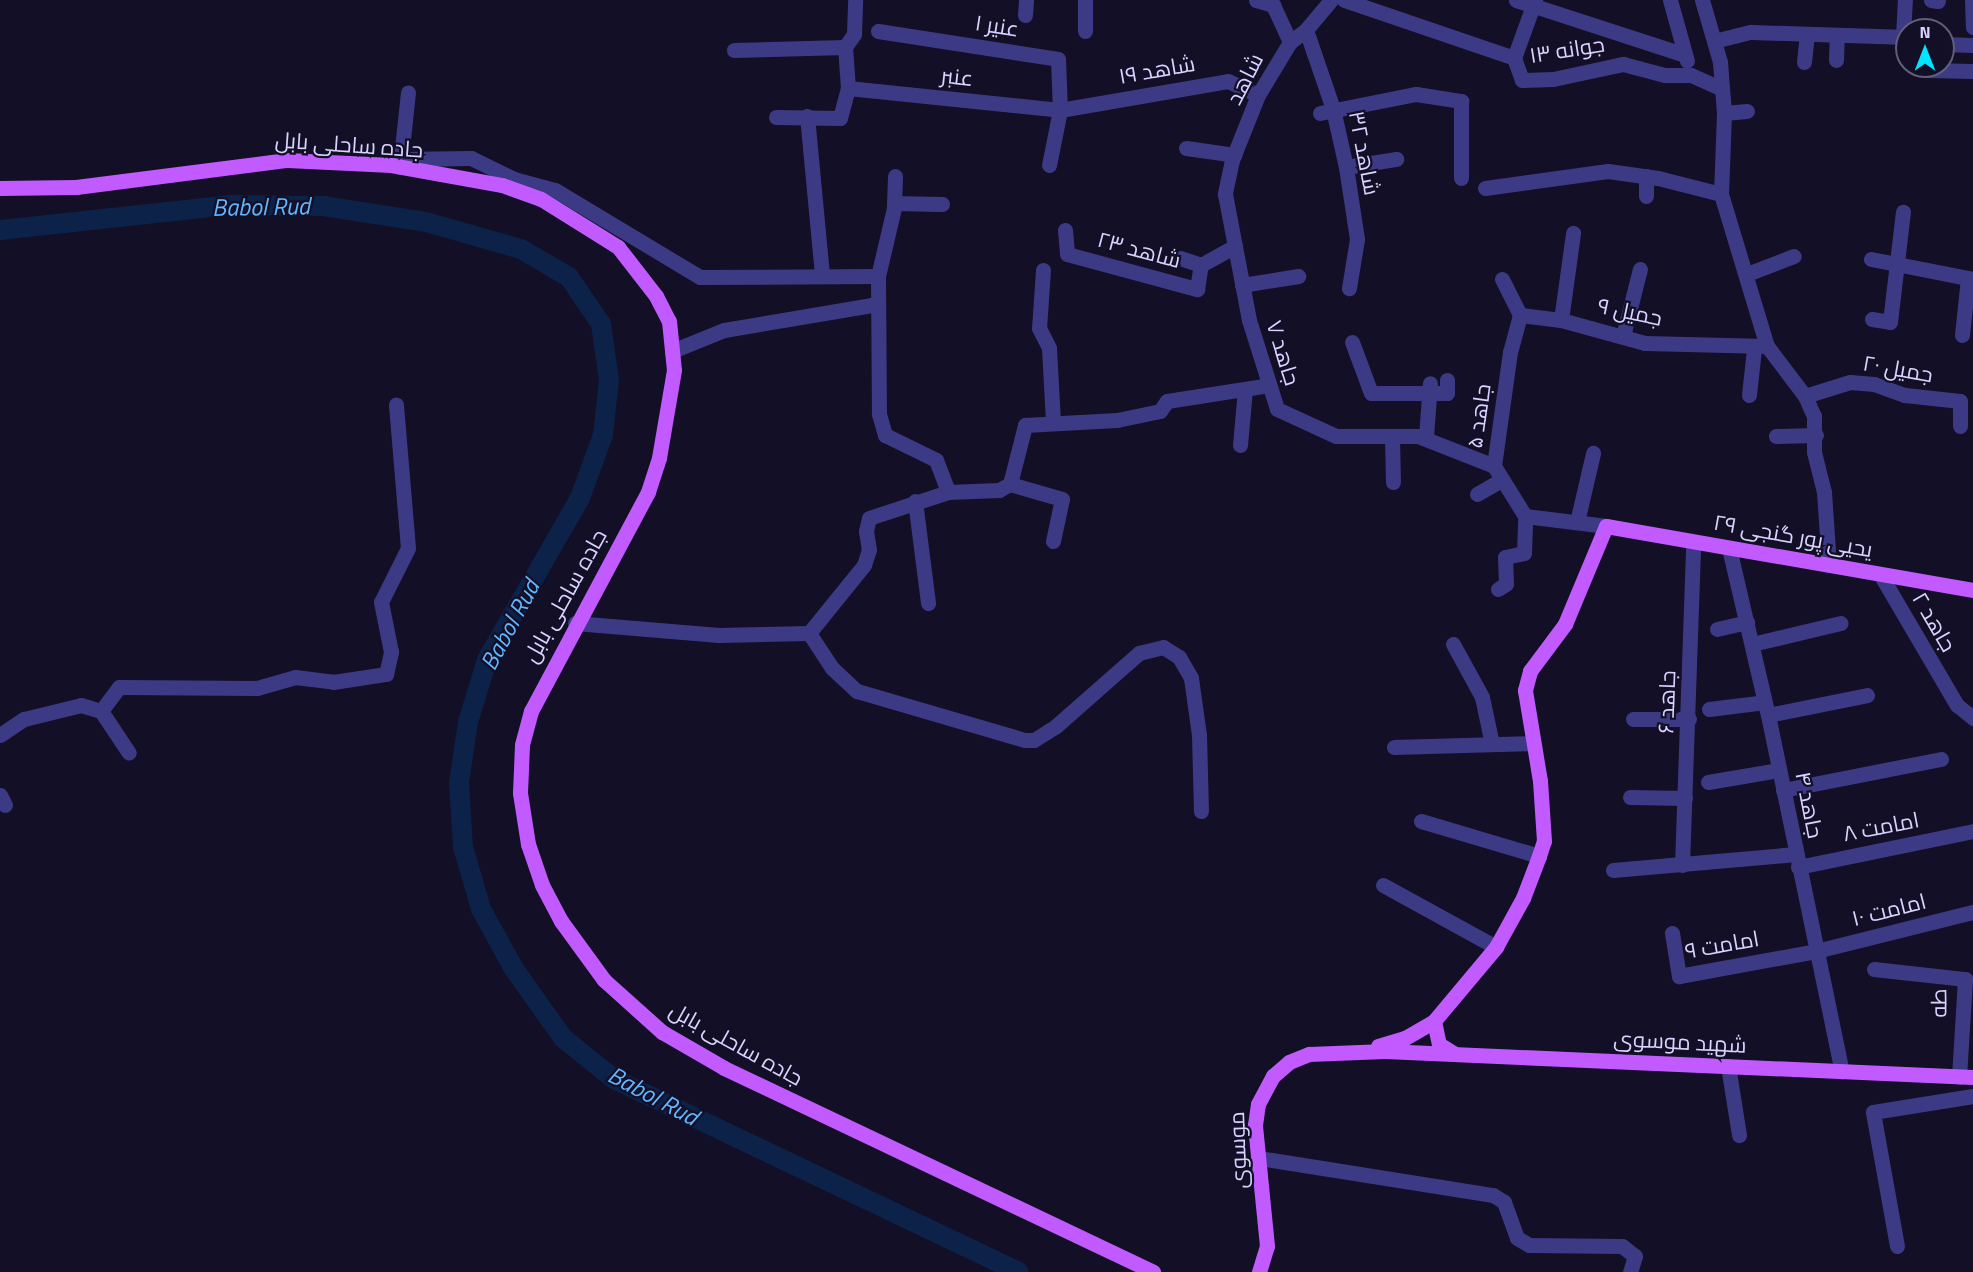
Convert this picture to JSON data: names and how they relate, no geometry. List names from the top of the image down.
{
  "streets": {
    "main road": [
      "جاده ساحلی بابل",
      "یحیی پور گنجی ۲۹",
      "شهید موسوی",
      "موسوی"
    ],
    "street": [
      "عنیر ۱",
      "جوانه ۱۳",
      "شاهد ۱۹",
      "عنبر",
      "شاهد",
      "شاهد ۳۲",
      "شاهد ۲۳",
      "جمیل ۹",
      "جاهد ۷",
      "جمیل ۲۰",
      "جاهد ۵",
      "جاهد ۲",
      "جاهد ۶",
      "جاهد ۴",
      "امامت ۸",
      "امامت ۱۰",
      "امامت ۹",
      "طه"
    ]
  },
  "crossings": [
    ["عنیر ۱", "شاهد ۱۹"],
    ["عنیر ۱", "عنبر"],
    ["شاهد ۱۹", "عنبر"],
    ["شاهد ۱۹", "شاهد"],
    ["شاهد", "شاهد ۳۲"],
    ["شاهد", "جاهد ۷"],
    ["شاهد ۲۳", "جاهد ۷"],
    ["جمیل ۹", "جاهد ۵"],
    ["جاهد ۷", "جاهد ۵"],
    ["یحیی پور گنجی ۲۹", "جاهد ۲"],
    ["یحیی پور گنجی ۲۹", "جاهد ۶"],
    ["یحیی پور گنجی ۲۹", "جاهد ۴"],
    ["جاهد ۶", "امامت ۸"],
    ["جاهد ۴", "امامت ۸"],
    ["جاهد ۴", "امامت ۱۰"],
    ["جاهد ۴", "امامت ۹"],
    ["جاهد ۴", "شهید موسوی"],
    ["امامت ۱۰", "امامت ۹"],
    ["طه", "شهید موسوی"],
    ["شهید موسوی", "موسوی"]
  ],
  "water": ["Babol Rud"],
  "north": "top"
}
